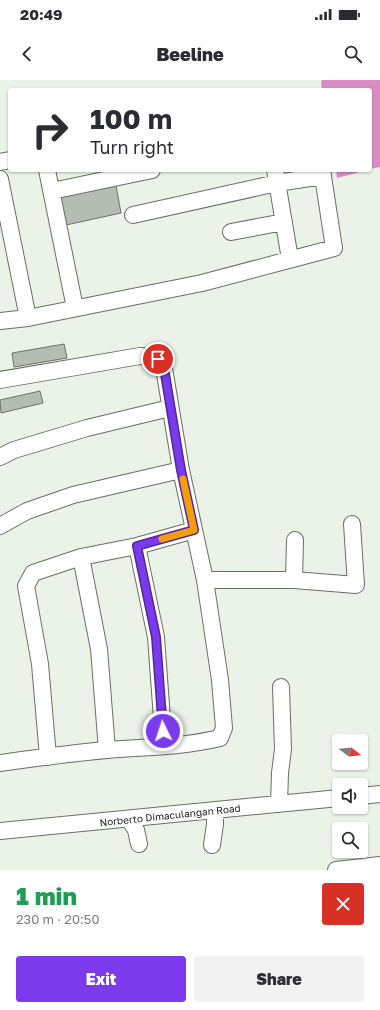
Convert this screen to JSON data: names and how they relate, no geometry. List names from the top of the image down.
{
  "streets": {
    "street": ["Norberto Dimaculangan Road"]
  },
  "north": "right",
  "page": {
    "status": "20:49",
    "header": "Beeline",
    "turn": ["100 m", "Turn right"],
    "heading": ["1 min", "230 m · 20:50"],
    "buttons": ["Exit", "Share"]
  }
}
